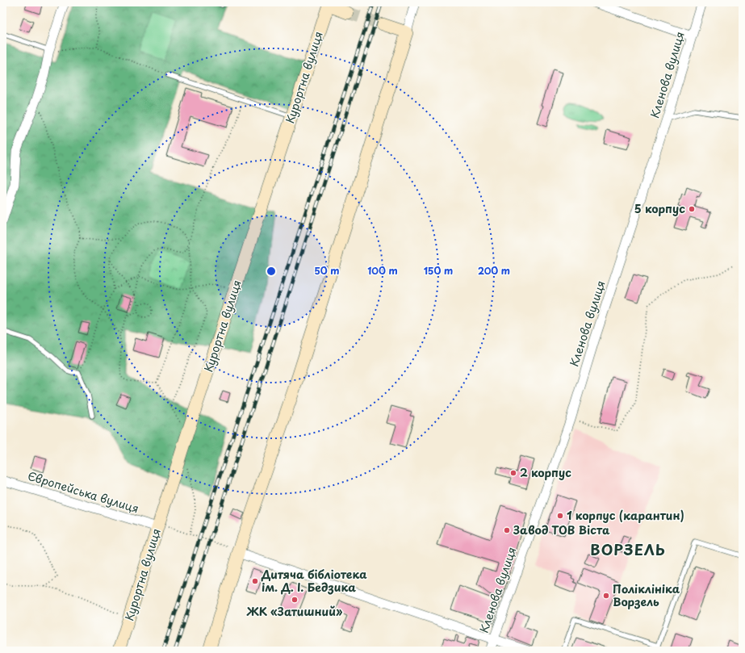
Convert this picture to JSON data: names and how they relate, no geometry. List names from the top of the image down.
{
  "streets": {
    "street": ["Кленова вулиця", "Курортна вулиця", "Європейська вулиця"]
  },
  "crossings": [
    ["Курортна вулиця", "Європейська вулиця"]
  ],
  "districts": ["ВОРЗЕЛЬ"],
  "places": [
    "5 корпус",
    "2 корпус",
    "1 корпус (карантин)",
    "Завод ТОВ Віста",
    "Дитяча бібліотека ім. Д. І. Бедзика",
    "Поліклініка Ворзель",
    "ЖК «Затишний»"
  ],
  "rings": [
    "50 m",
    "100 m",
    "150 m",
    "200 m"
  ]
}
